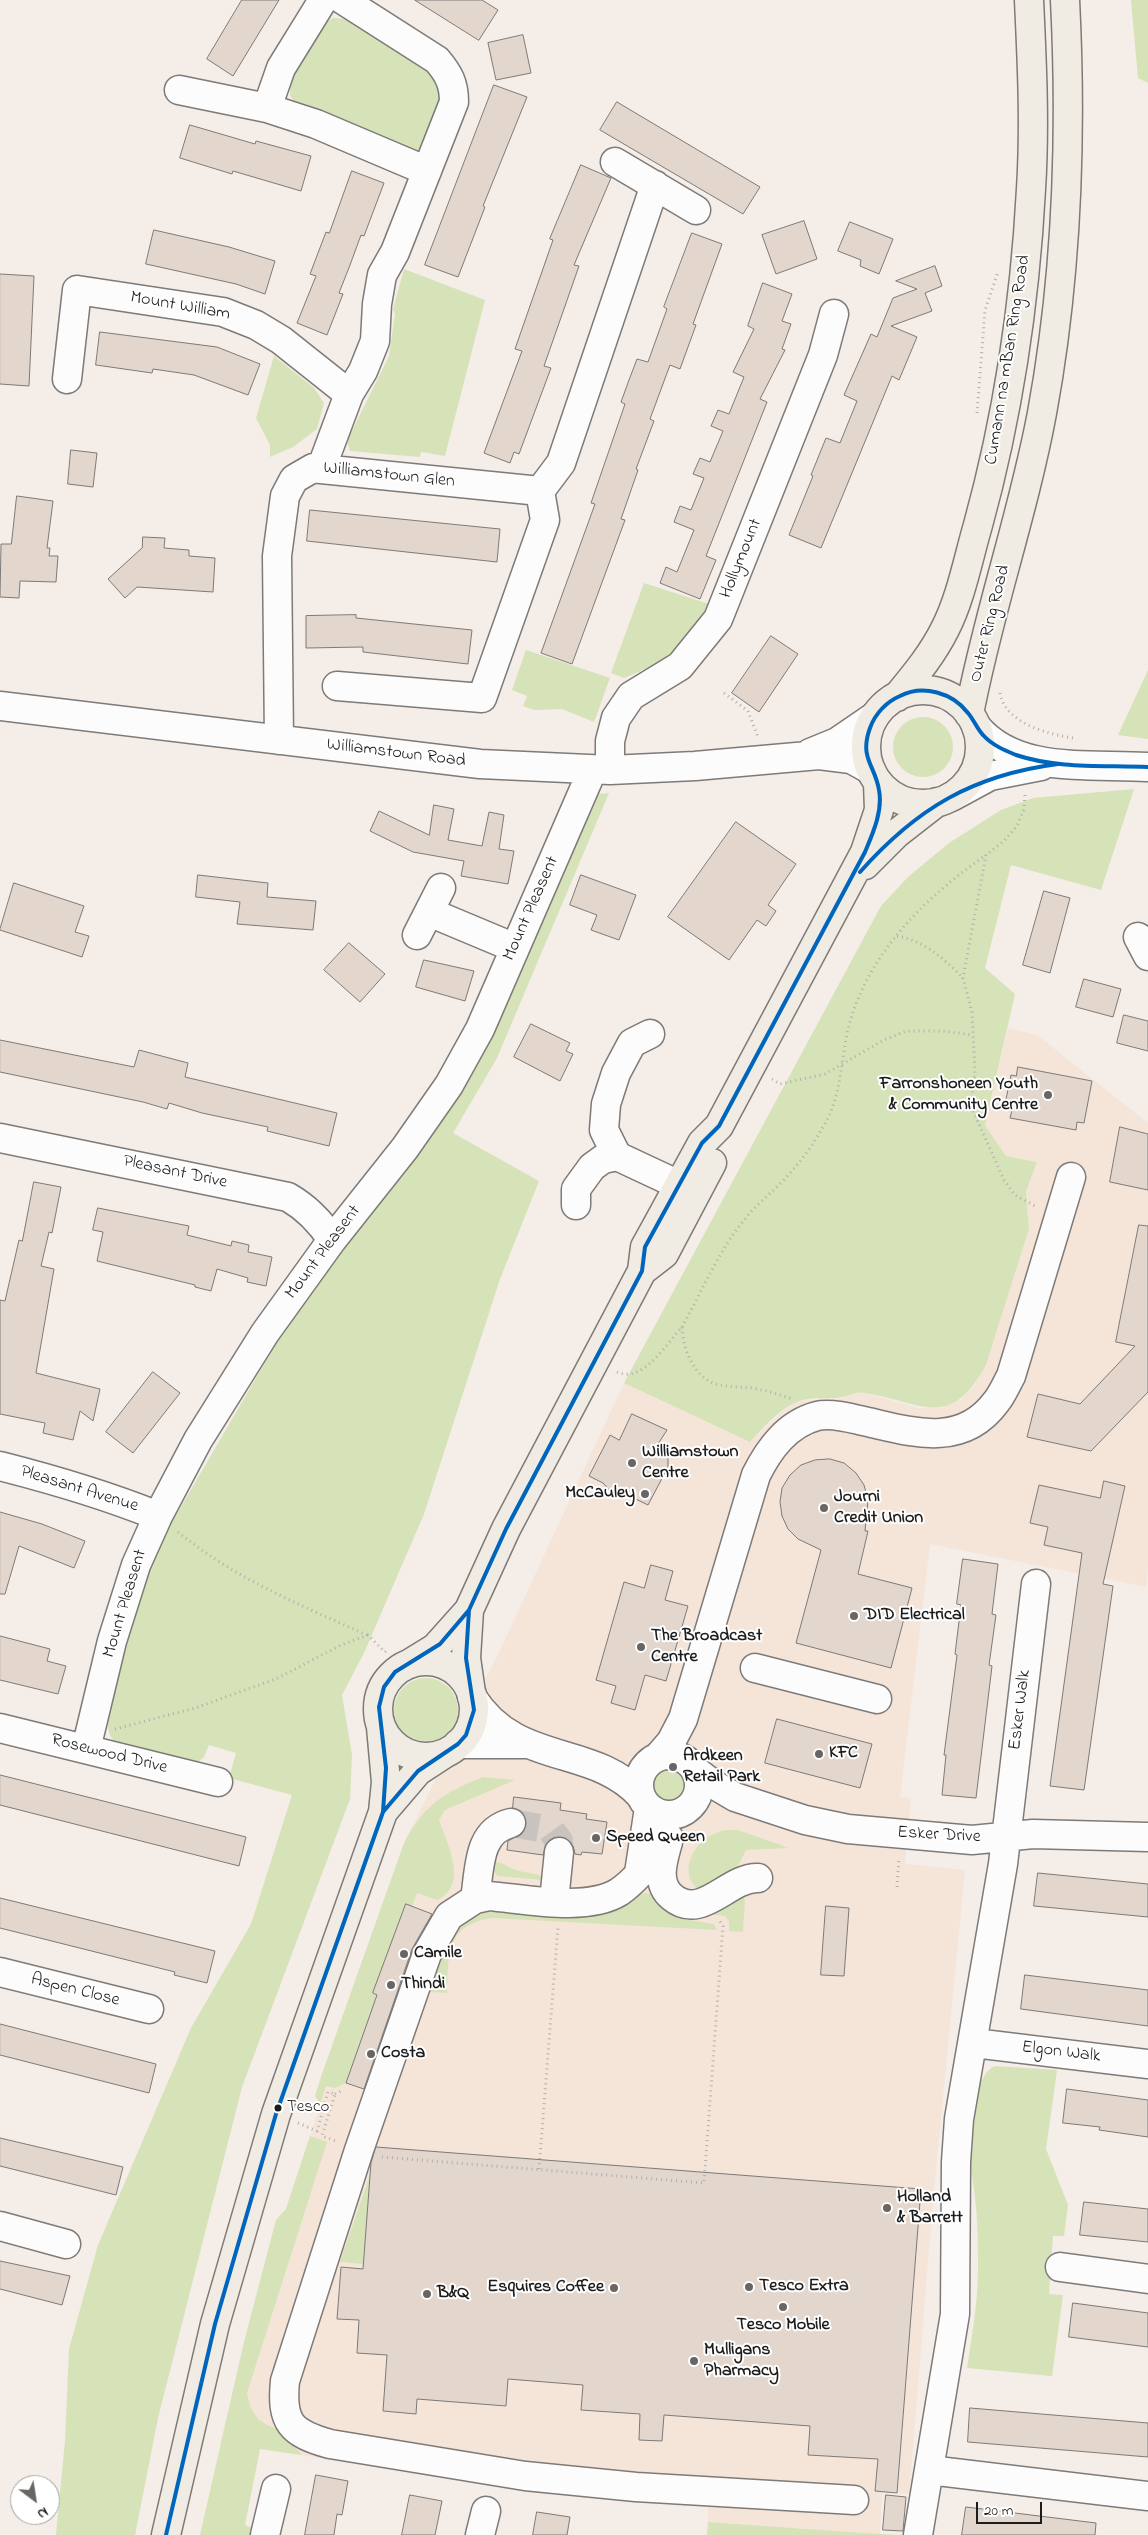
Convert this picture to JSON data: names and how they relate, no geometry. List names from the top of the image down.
{
  "streets": {
    "main road": ["Cumann na mBan Ring Road", "Outer Ring Road"],
    "street": [
      "Mount William",
      "Williamstown Glen",
      "Hollymount",
      "Williamstown Road",
      "Mount Pleasent",
      "Pleasant Drive",
      "Pleasant Avenue",
      "Esker Walk",
      "Rosewood Drive",
      "Esker Drive",
      "Aspen Close",
      "Elgon Walk"
    ]
  },
  "crossings": [
    ["Cumann na mBan Ring Road", "Outer Ring Road"],
    ["Cumann na mBan Ring Road", "Williamstown Road"],
    ["Williamstown Glen", "Williamstown Road"],
    ["Hollymount", "Williamstown Road"],
    ["Hollymount", "Mount Pleasent"],
    ["Outer Ring Road", "Williamstown Road"],
    ["Williamstown Road", "Mount Pleasent"],
    ["Mount Pleasent", "Pleasant Drive"],
    ["Mount Pleasent", "Pleasant Avenue"],
    ["Mount Pleasent", "Rosewood Drive"],
    ["Esker Walk", "Esker Drive"],
    ["Esker Walk", "Elgon Walk"]
  ],
  "places": [
    "Farronshoneen Youth & Community Centre",
    "Williamstown Centre",
    "McCauley",
    "Journi Credit Union",
    "DID Electrical",
    "The Broadcast Centre",
    "KFC",
    "Ardkeen Retail Park",
    "Speed Queen",
    "Camile",
    "Thindi",
    "Costa",
    "Tesco",
    "Holland & Barrett",
    "Tesco Extra",
    "Esquires Coffee",
    "B&Q",
    "Tesco Mobile",
    "Mulligans Pharmacy"
  ],
  "scale_bar": "20 m",
  "north": "bottom right"
}
